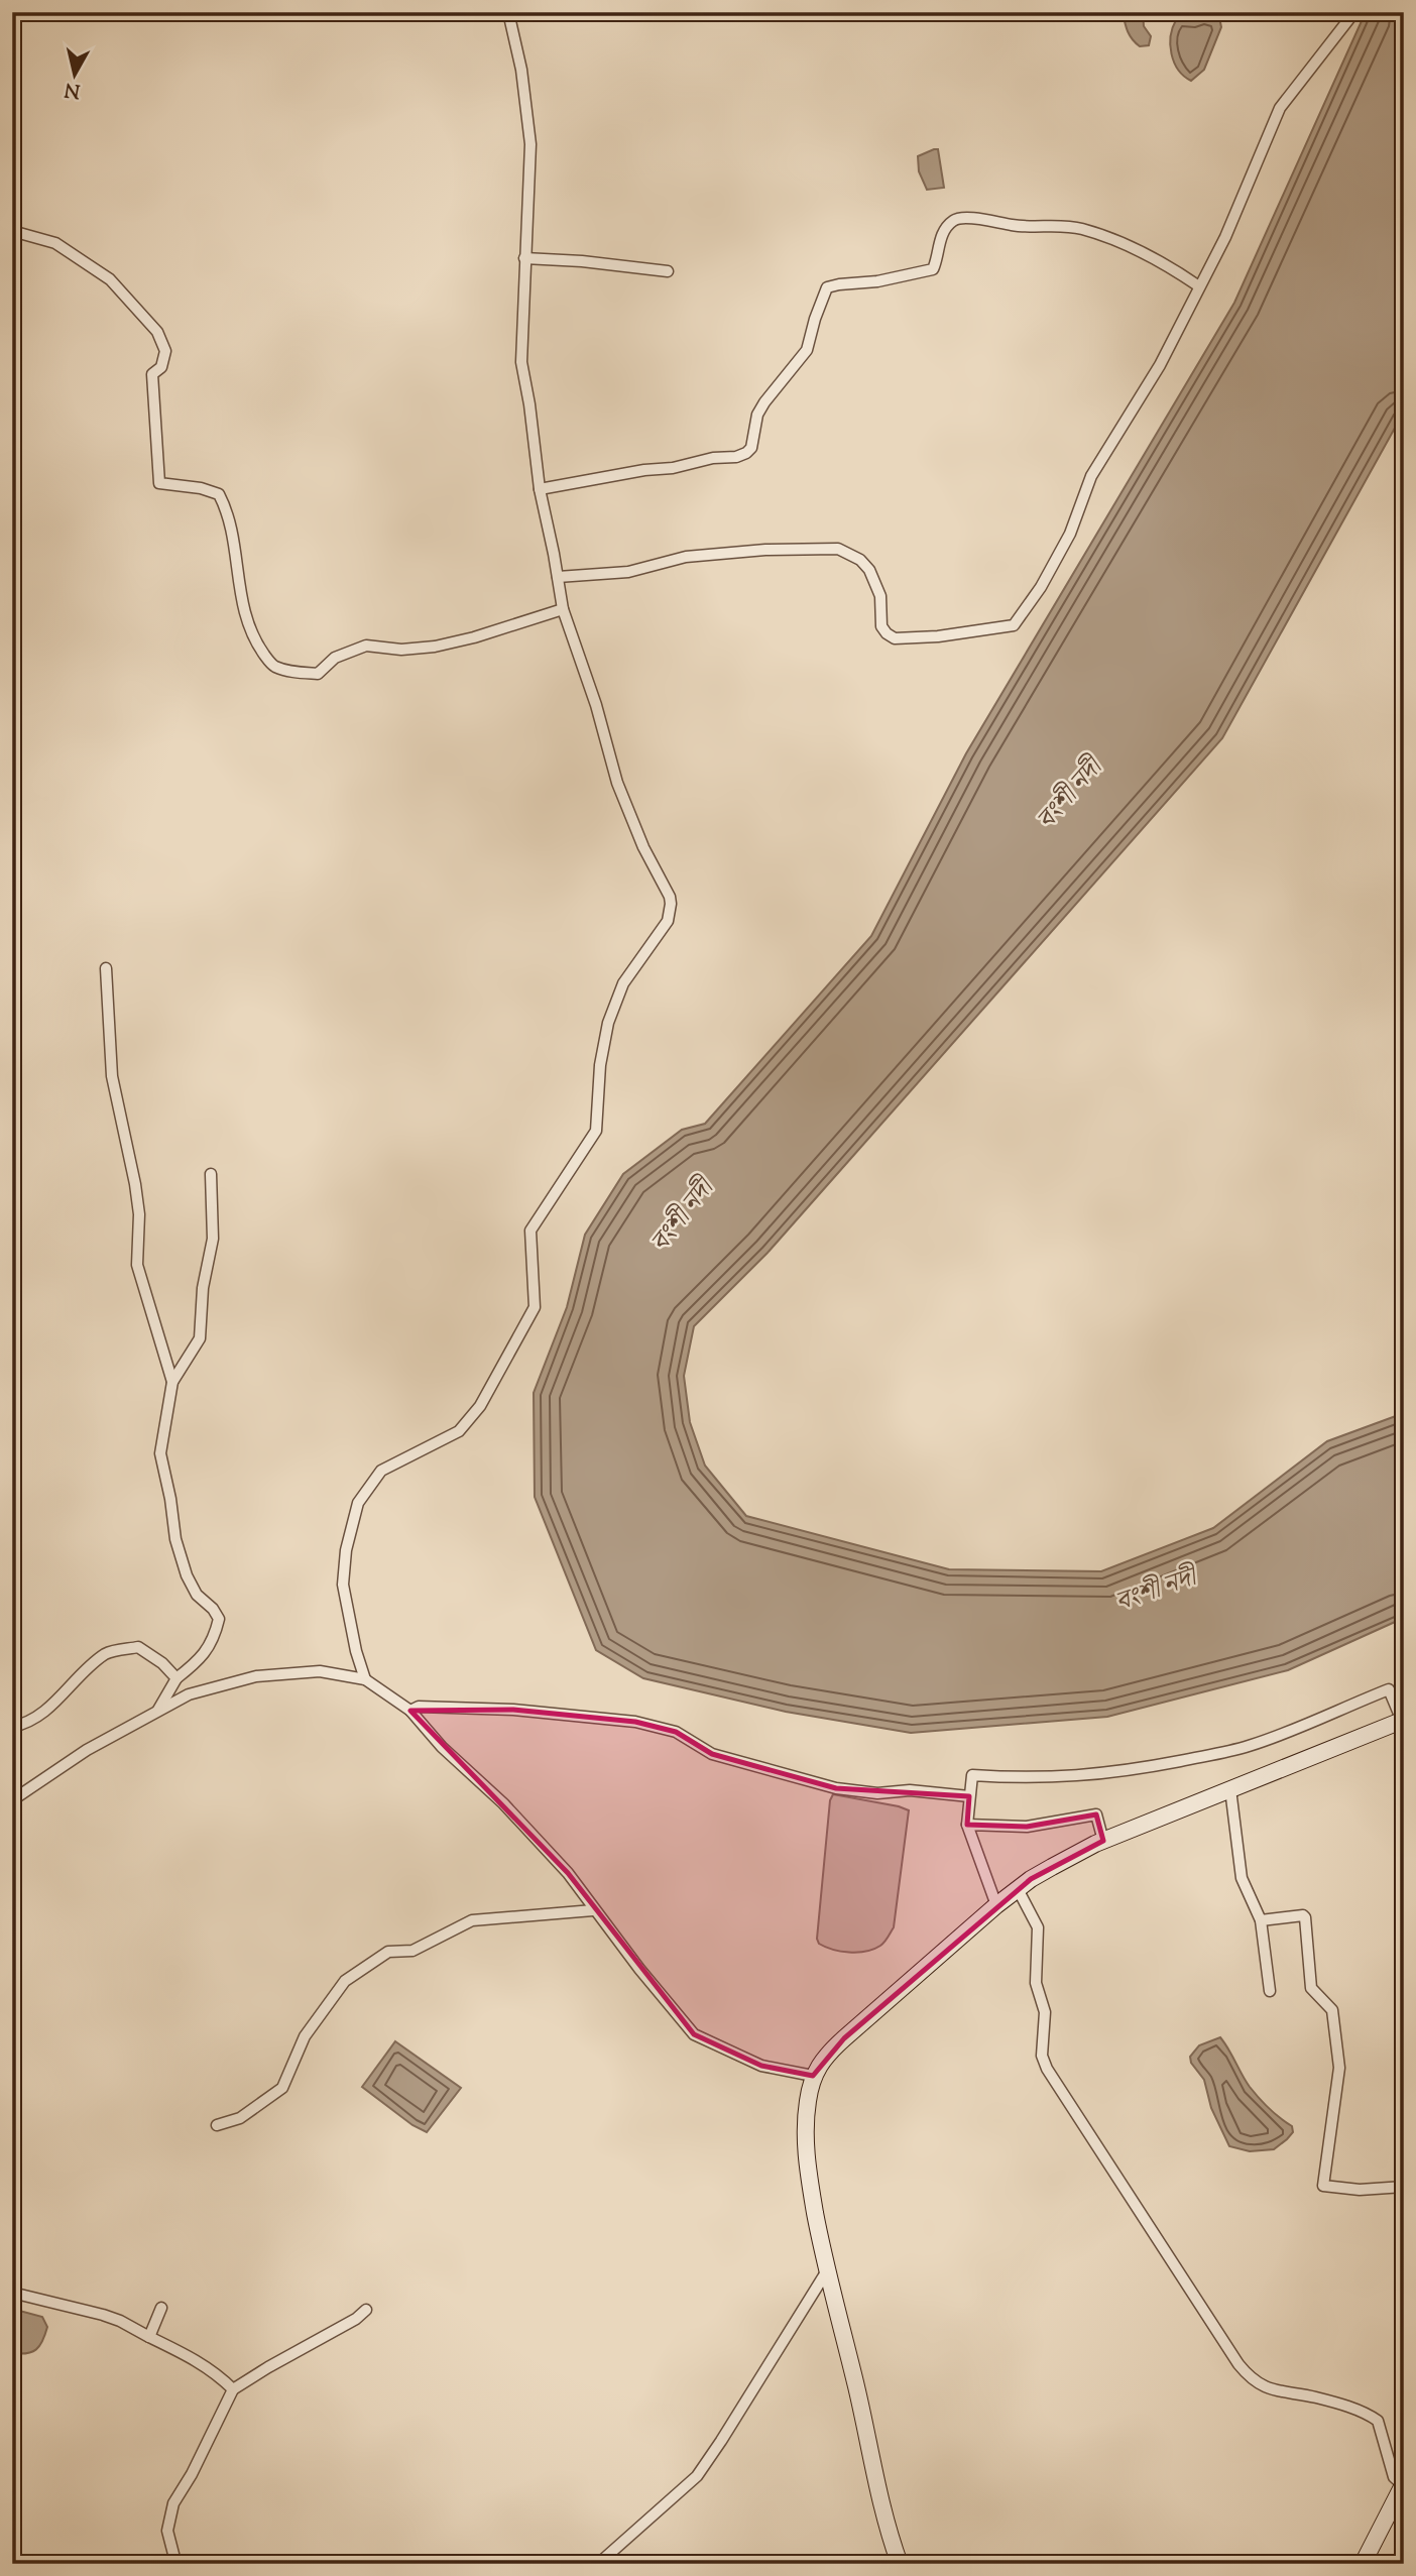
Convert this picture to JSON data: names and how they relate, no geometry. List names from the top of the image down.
{
  "water": ["বংশী নদী"],
  "north": "bottom"
}
